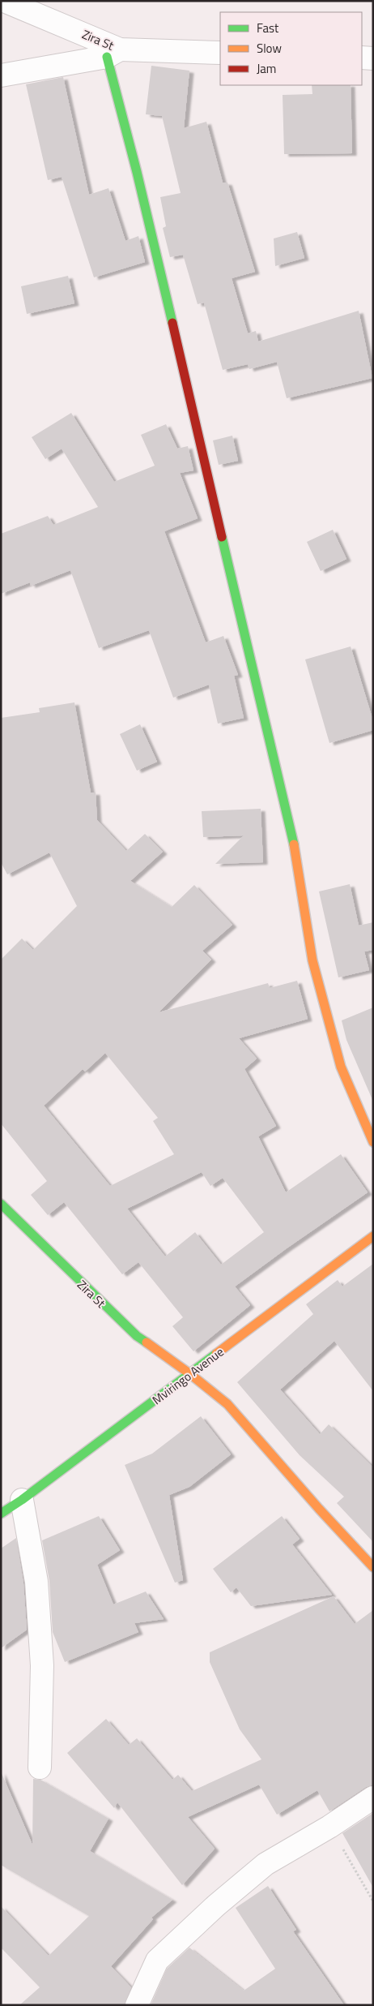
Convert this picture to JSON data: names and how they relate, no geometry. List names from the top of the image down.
{
  "streets": {
    "street": ["Zira St", "Mviringo Avenue"]
  },
  "crossings": [
    ["Zira St", "Mviringo Avenue"]
  ],
  "legend": ["Fast", "Slow", "Jam"]
}
